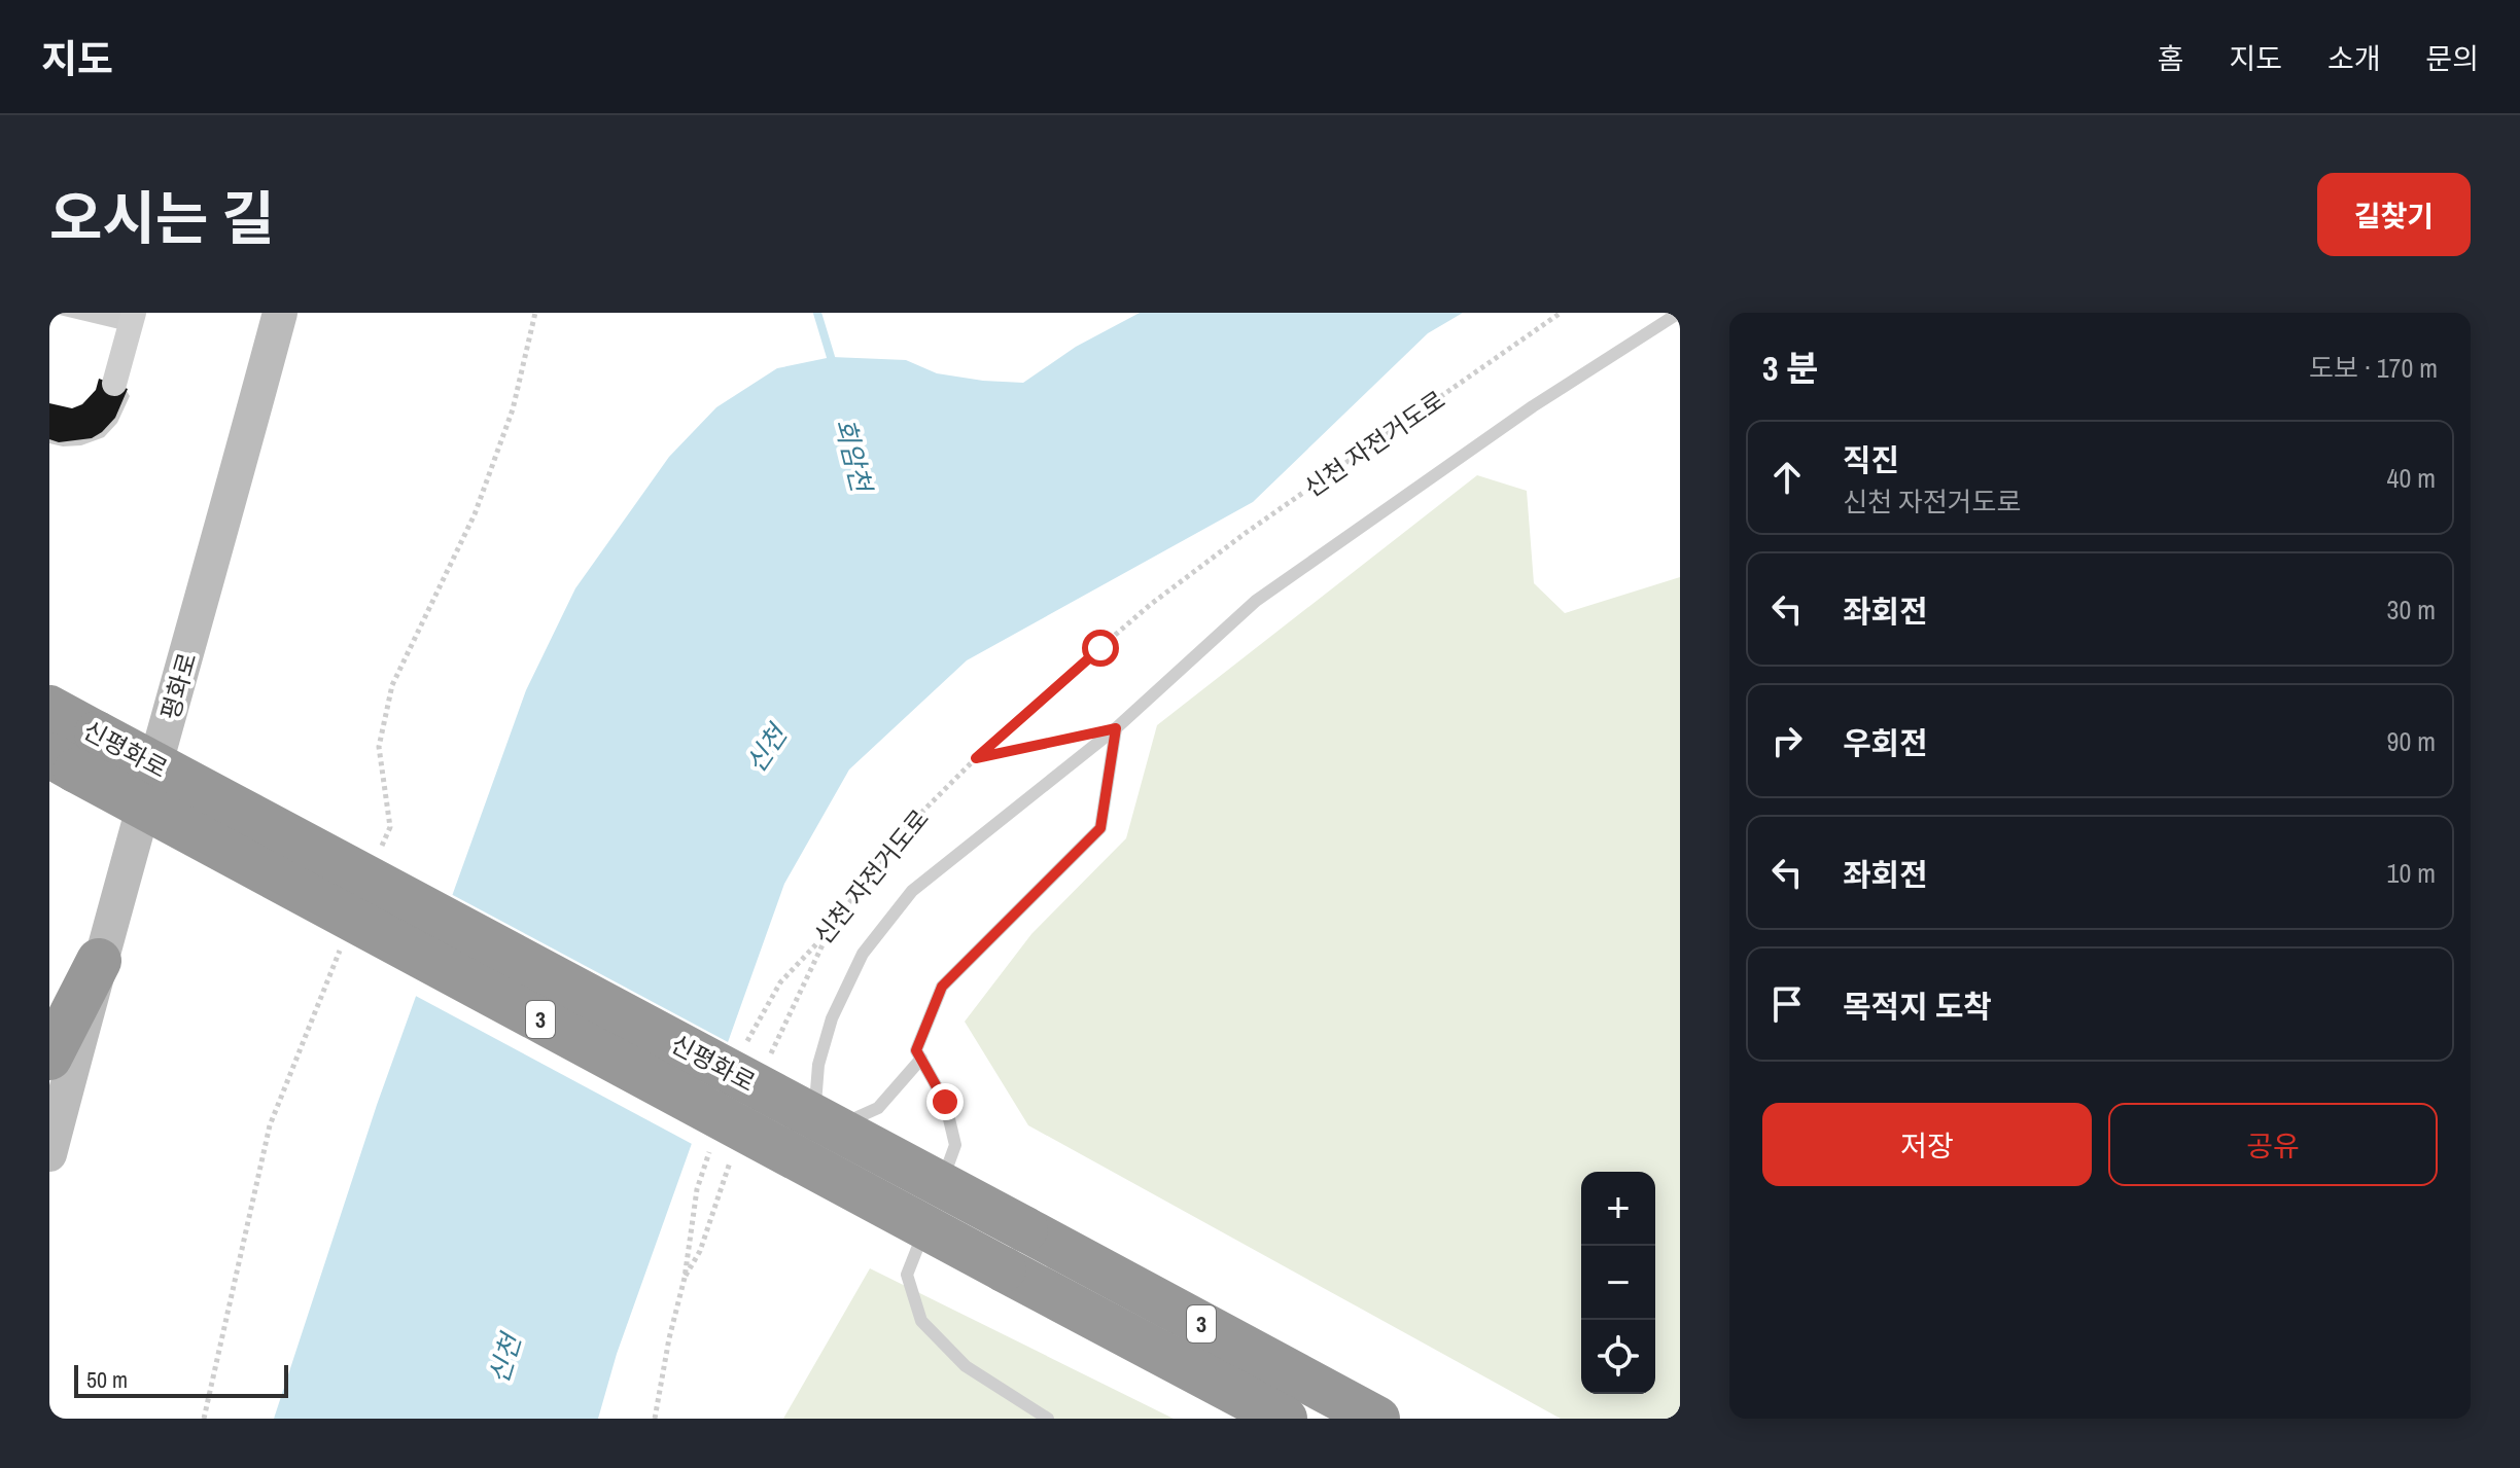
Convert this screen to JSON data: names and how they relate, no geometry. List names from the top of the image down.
{
  "streets": {
    "highway": ["신평화로", "3"],
    "main road": ["평화로"],
    "path": ["신천 자전거도로"]
  },
  "water": ["회암천", "신천"],
  "scale_bar": "50 m",
  "page": {
    "header": "지도",
    "nav": [
      "홈",
      "지도",
      "소개",
      "문의"
    ],
    "title": "오시는 길",
    "buttons": [
      "길찾기",
      ["저장", "공유"]
    ],
    "heading": ["3 분", "도보 · 170 m"],
    "list": [
      ["직진", "신천 자전거도로", "40 m"],
      ["좌회전", "30 m"],
      ["우회전", "90 m"],
      ["좌회전", "10 m"],
      "목적지 도착"
    ],
    "map_buttons": ["+", "−"],
    "scale": "50 m"
  }
}
